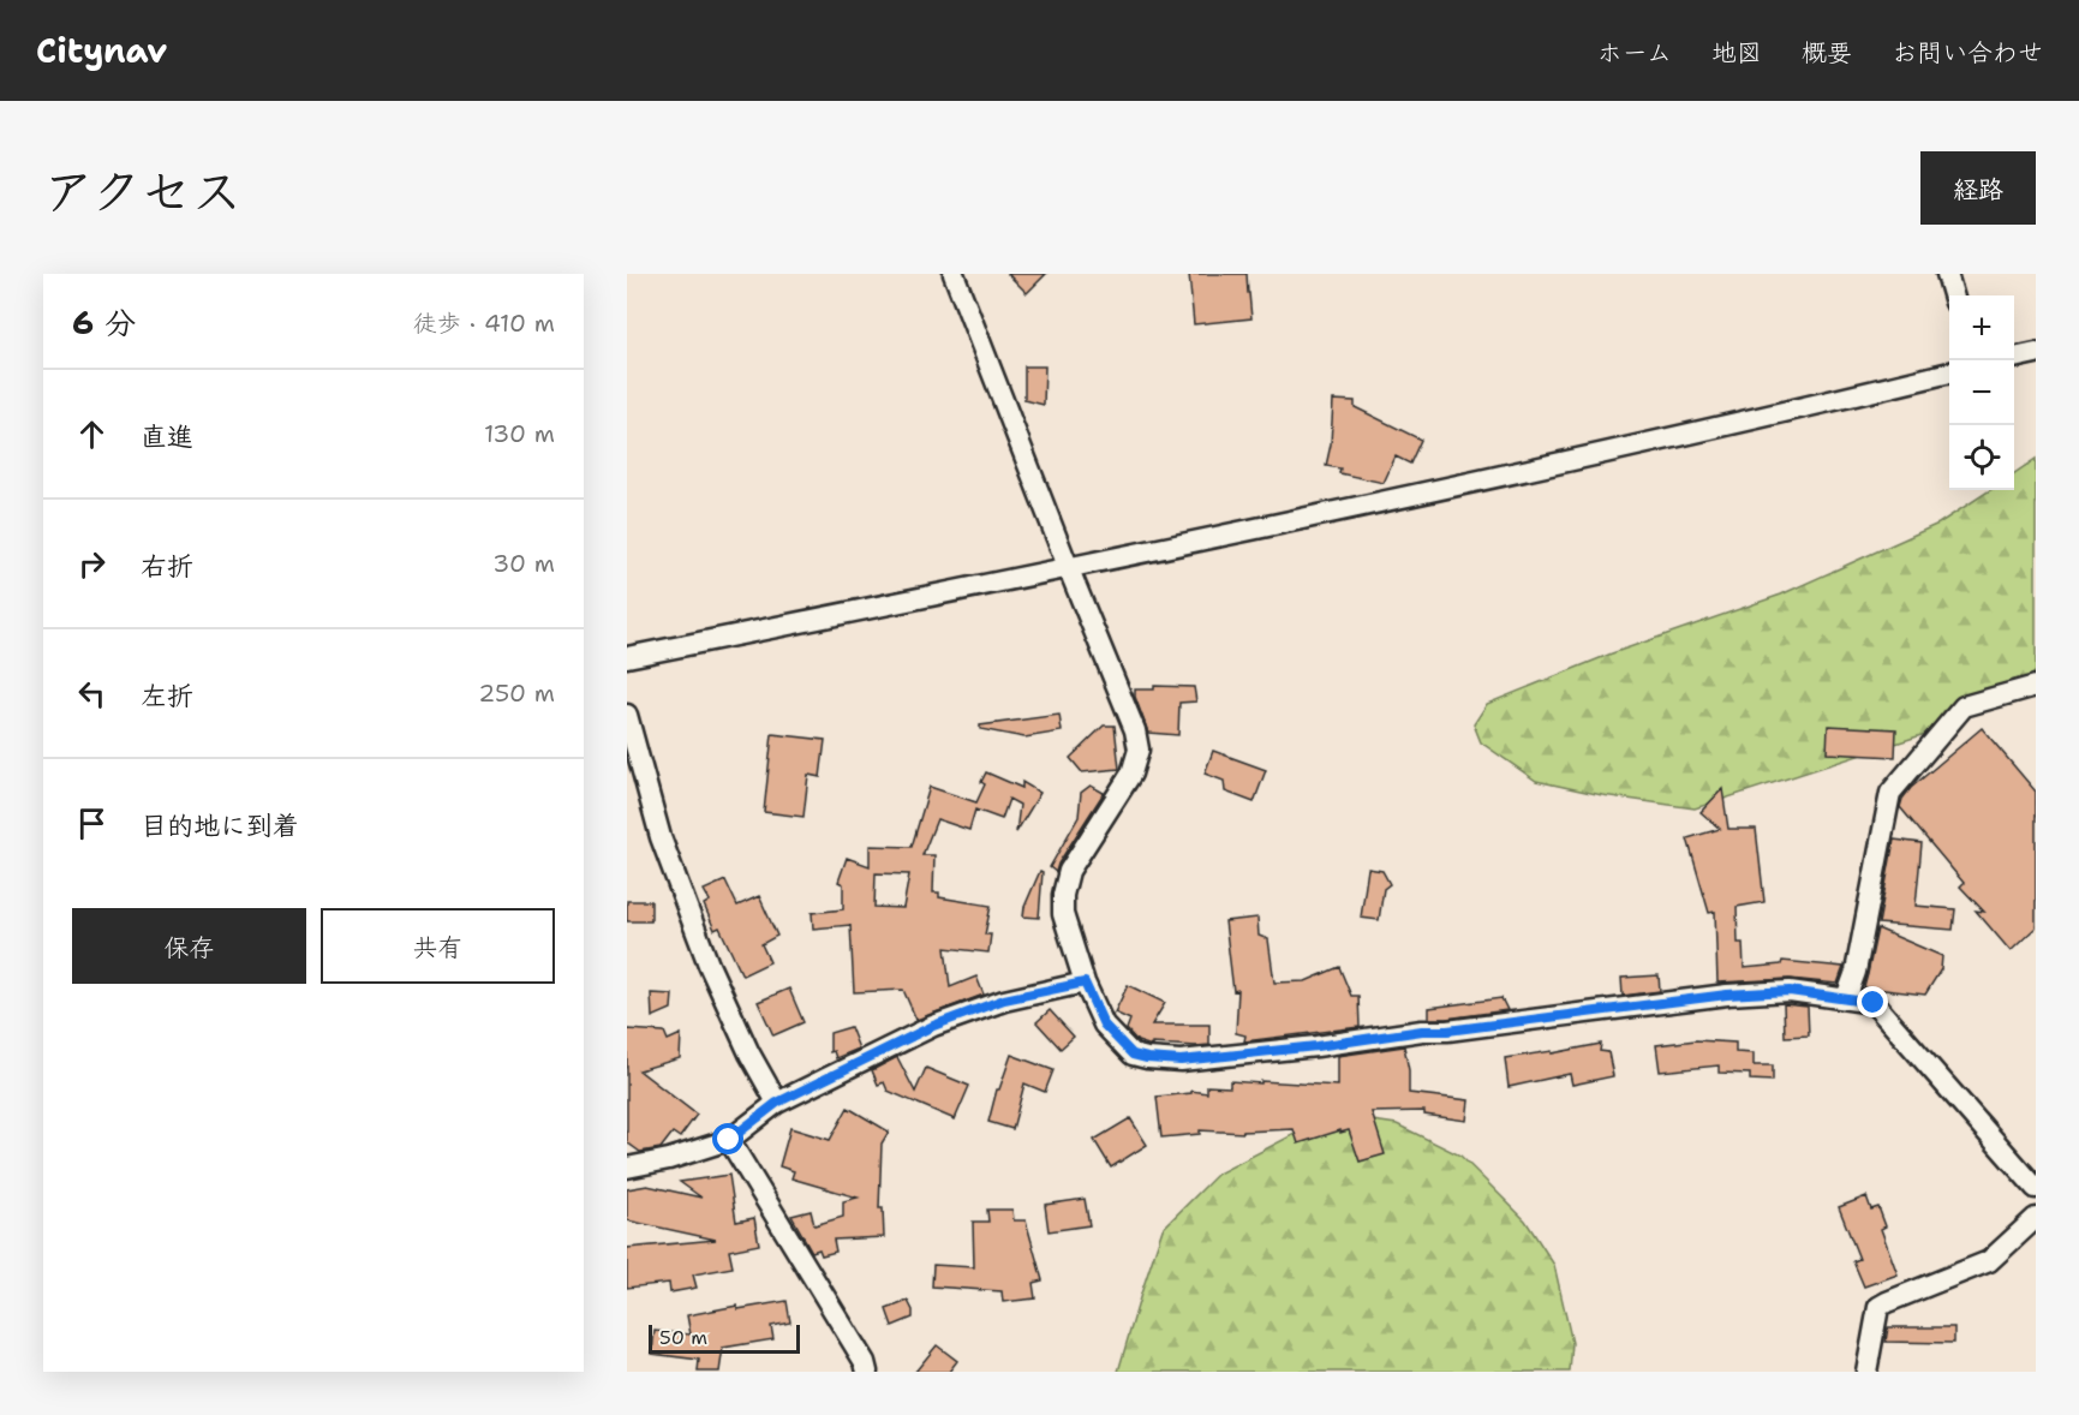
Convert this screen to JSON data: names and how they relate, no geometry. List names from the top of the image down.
{
  "scale_bar": "50 m",
  "page": {
    "header": "Citynav",
    "nav": [
      "ホーム",
      "地図",
      "概要",
      "お問い合わせ"
    ],
    "title": "アクセス",
    "buttons": [
      "経路",
      ["保存", "共有"]
    ],
    "heading": ["6 分", "徒歩 · 410 m"],
    "map_buttons": ["+", "−"],
    "list": [
      ["直進", "130 m"],
      ["右折", "30 m"],
      ["左折", "250 m"],
      "目的地に到着"
    ],
    "scale": "50 m"
  }
}
